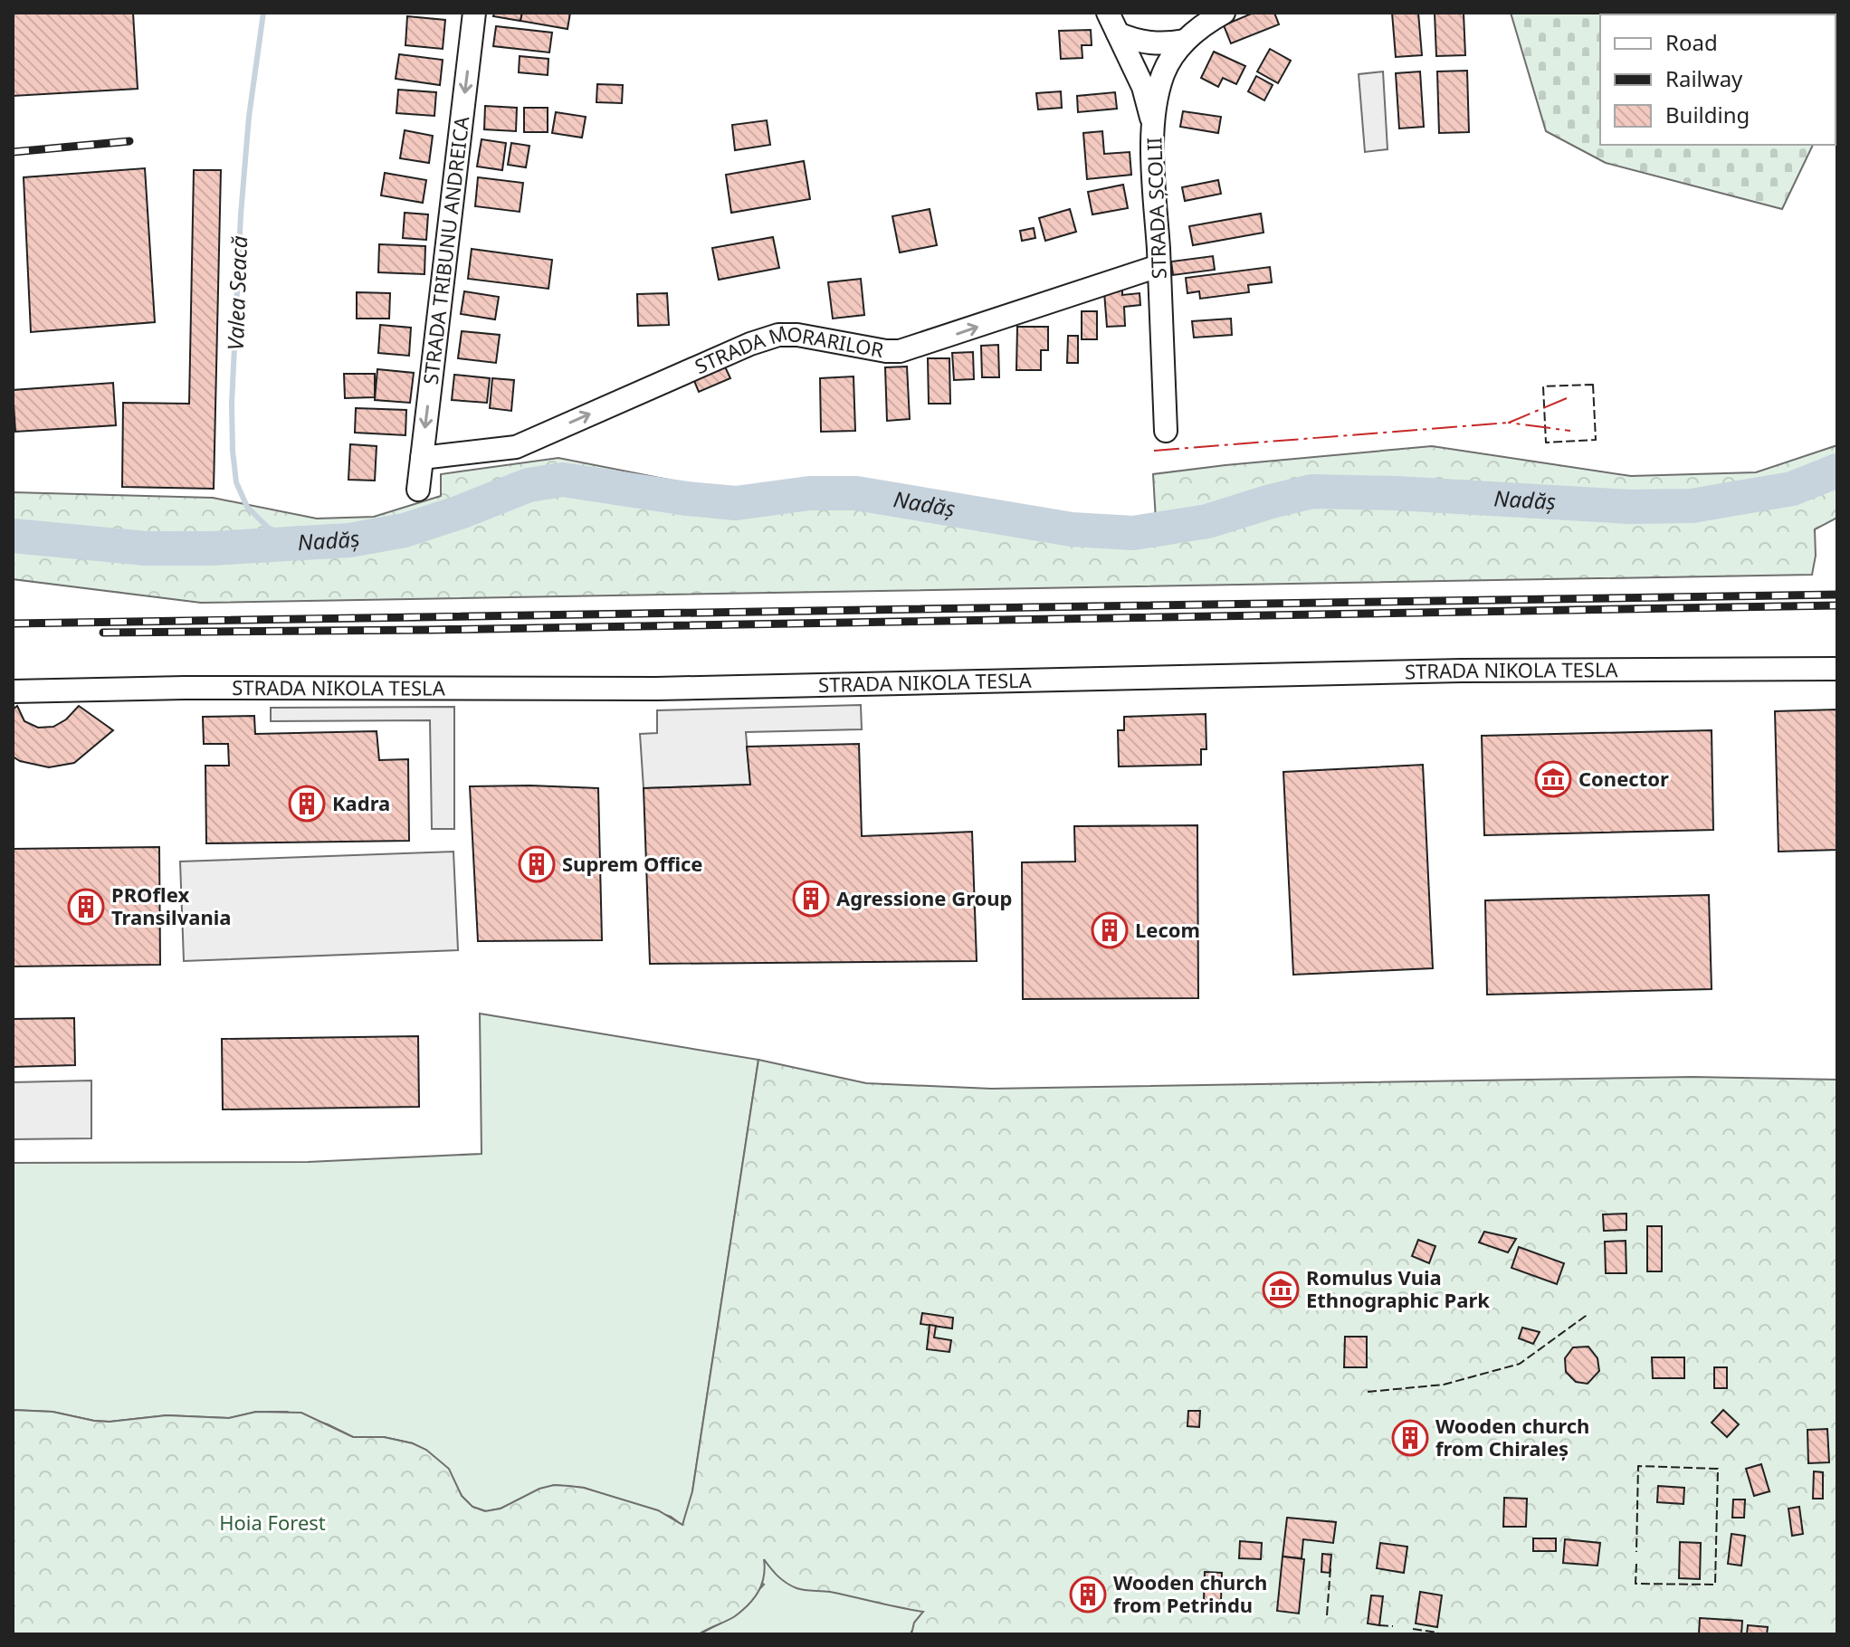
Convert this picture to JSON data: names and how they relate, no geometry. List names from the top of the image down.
{
  "streets": {
    "street": [
      "STRADA ȘCOLII",
      "STRADA TRIBUNU ANDREICA",
      "STRADA MORARILOR",
      "STRADA NIKOLA TESLA"
    ]
  },
  "crossings": [
    ["STRADA ȘCOLII", "STRADA MORARILOR"],
    ["STRADA TRIBUNU ANDREICA", "STRADA MORARILOR"]
  ],
  "one_way": ["STRADA TRIBUNU ANDREICA", "STRADA MORARILOR"],
  "water": ["Valea Seacă", "Nadăș"],
  "parks": ["Hoia Forest"],
  "places": {
    "museum": ["Conector", "Romulus Vuia Ethnographic Park"],
    "building": [
      "Kadra",
      "Suprem Office",
      "Agressione Group",
      "PROflex Transilvania",
      "Lecom",
      "Wooden church from Chiraleș",
      "Wooden church from Petrindu"
    ]
  },
  "legend": ["Road", "Railway", "Building"]
}
